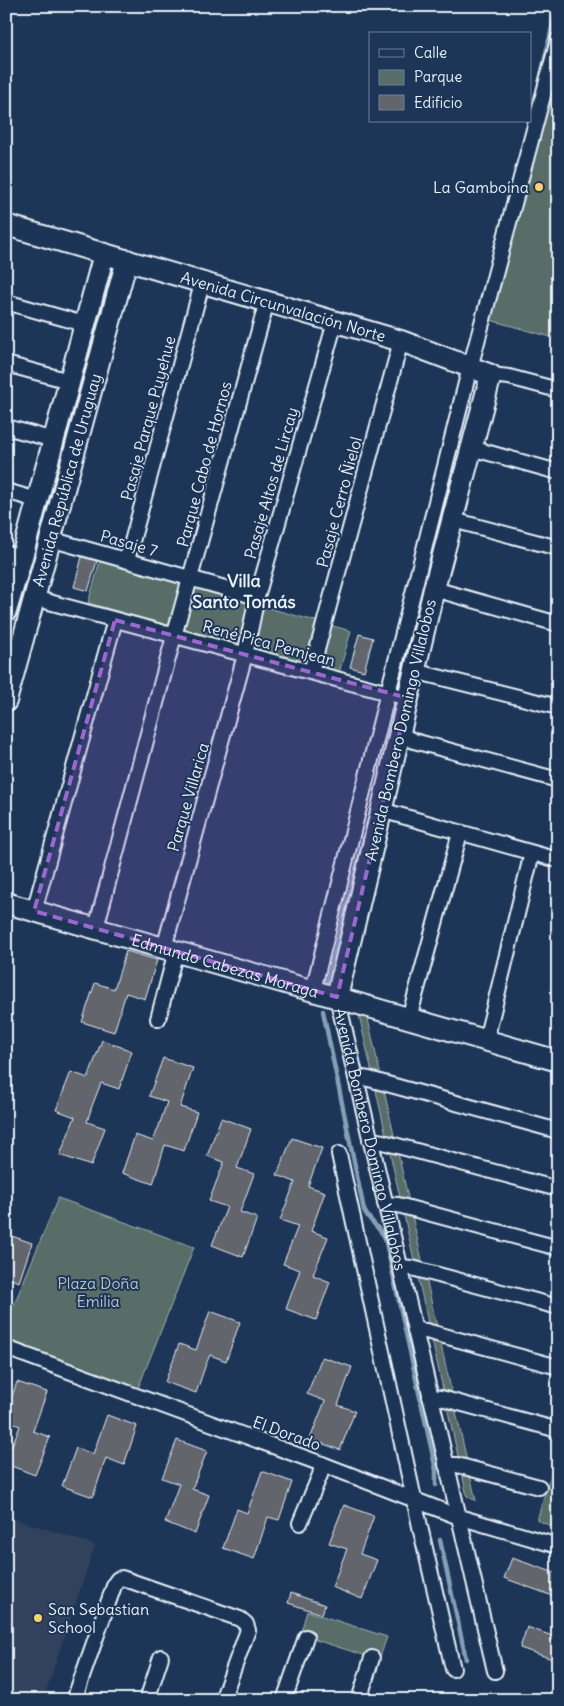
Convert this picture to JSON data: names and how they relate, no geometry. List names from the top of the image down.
{
  "streets": {
    "street": [
      "Avenida Circunvalación Norte",
      "Pasaje Parque Puyehue",
      "Parque Cabo de Hornos",
      "Avenida República de Uruguay",
      "Pasaje Altos de Lircay",
      "Pasaje Cerro Ñielol",
      "Pasaje 7",
      "René Pica Pemjean",
      "Avenida Bombero Domingo Villalobos",
      "Parque Villarica",
      "Edmundo Cabezas Moraga",
      "El Dorado"
    ]
  },
  "crossings": [
    ["Avenida Circunvalación Norte", "Pasaje Parque Puyehue"],
    ["Avenida Circunvalación Norte", "Parque Cabo de Hornos"],
    ["Avenida Circunvalación Norte", "Avenida República de Uruguay"],
    ["Avenida Circunvalación Norte", "Pasaje Altos de Lircay"],
    ["Avenida Circunvalación Norte", "Pasaje Cerro Ñielol"],
    ["Avenida Circunvalación Norte", "Avenida Bombero Domingo Villalobos"],
    ["Pasaje Parque Puyehue", "Pasaje 7"],
    ["Parque Cabo de Hornos", "Pasaje 7"],
    ["Parque Cabo de Hornos", "René Pica Pemjean"],
    ["Parque Cabo de Hornos", "Edmundo Cabezas Moraga"],
    ["Avenida República de Uruguay", "Pasaje 7"],
    ["Avenida República de Uruguay", "René Pica Pemjean"],
    ["Pasaje Altos de Lircay", "Pasaje 7"],
    ["Pasaje Altos de Lircay", "René Pica Pemjean"],
    ["Pasaje Altos de Lircay", "Parque Villarica"],
    ["Pasaje Cerro Ñielol", "René Pica Pemjean"],
    ["René Pica Pemjean", "Avenida Bombero Domingo Villalobos"],
    ["René Pica Pemjean", "Parque Villarica"],
    ["Avenida Bombero Domingo Villalobos", "Edmundo Cabezas Moraga"],
    ["Avenida Bombero Domingo Villalobos", "El Dorado"],
    ["Parque Villarica", "Edmundo Cabezas Moraga"]
  ],
  "districts": ["Villa Santo Tomás"],
  "parks": ["Plaza Doña Emilia"],
  "places": ["La Gamboína", "San Sebastian School"],
  "legend": ["Calle", "Parque", "Edificio"]
}
